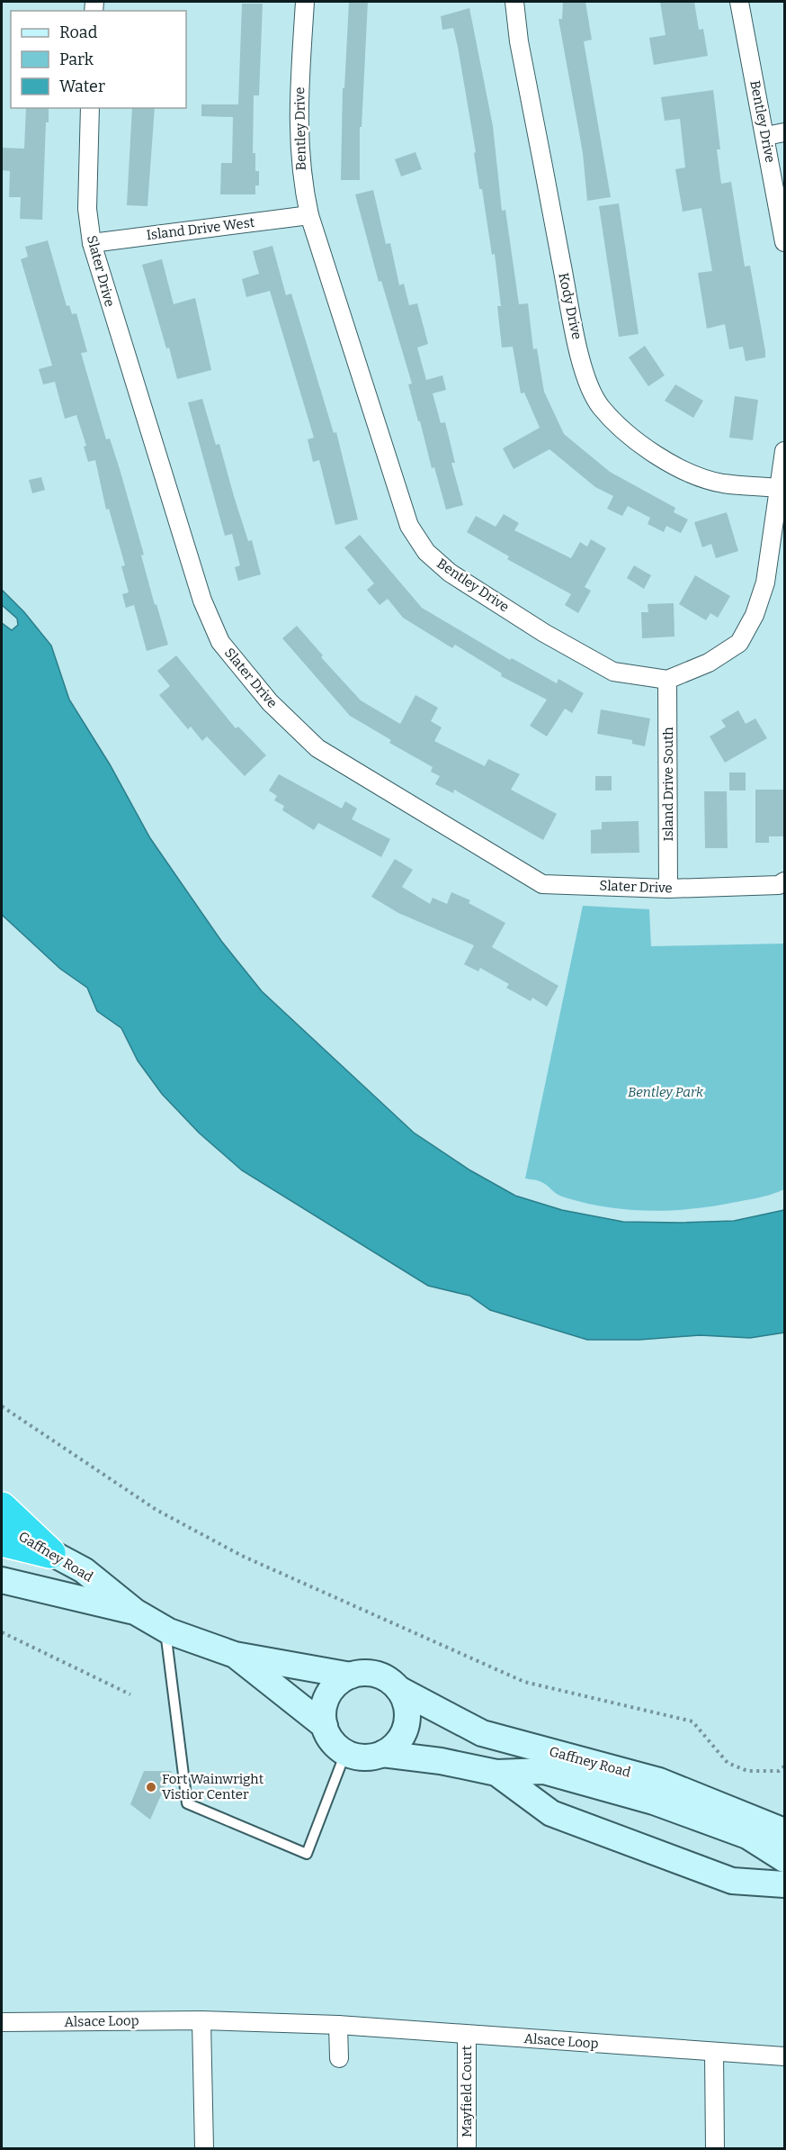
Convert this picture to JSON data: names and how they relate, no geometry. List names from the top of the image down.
{
  "streets": {
    "main road": ["Gaffney Road"],
    "street": [
      "Bentley Drive",
      "Island Drive West",
      "Slater Drive",
      "Kody Drive",
      "Island Drive South",
      "Alsace Loop",
      "Mayfield Court"
    ]
  },
  "crossings": [
    ["Bentley Drive", "Island Drive West"],
    ["Bentley Drive", "Island Drive South"],
    ["Island Drive West", "Slater Drive"],
    ["Slater Drive", "Island Drive South"],
    ["Alsace Loop", "Mayfield Court"]
  ],
  "parks": ["Bentley Park"],
  "places": ["Fort Wainwright Vistior Center"],
  "legend": ["Road", "Park", "Water"]
}
